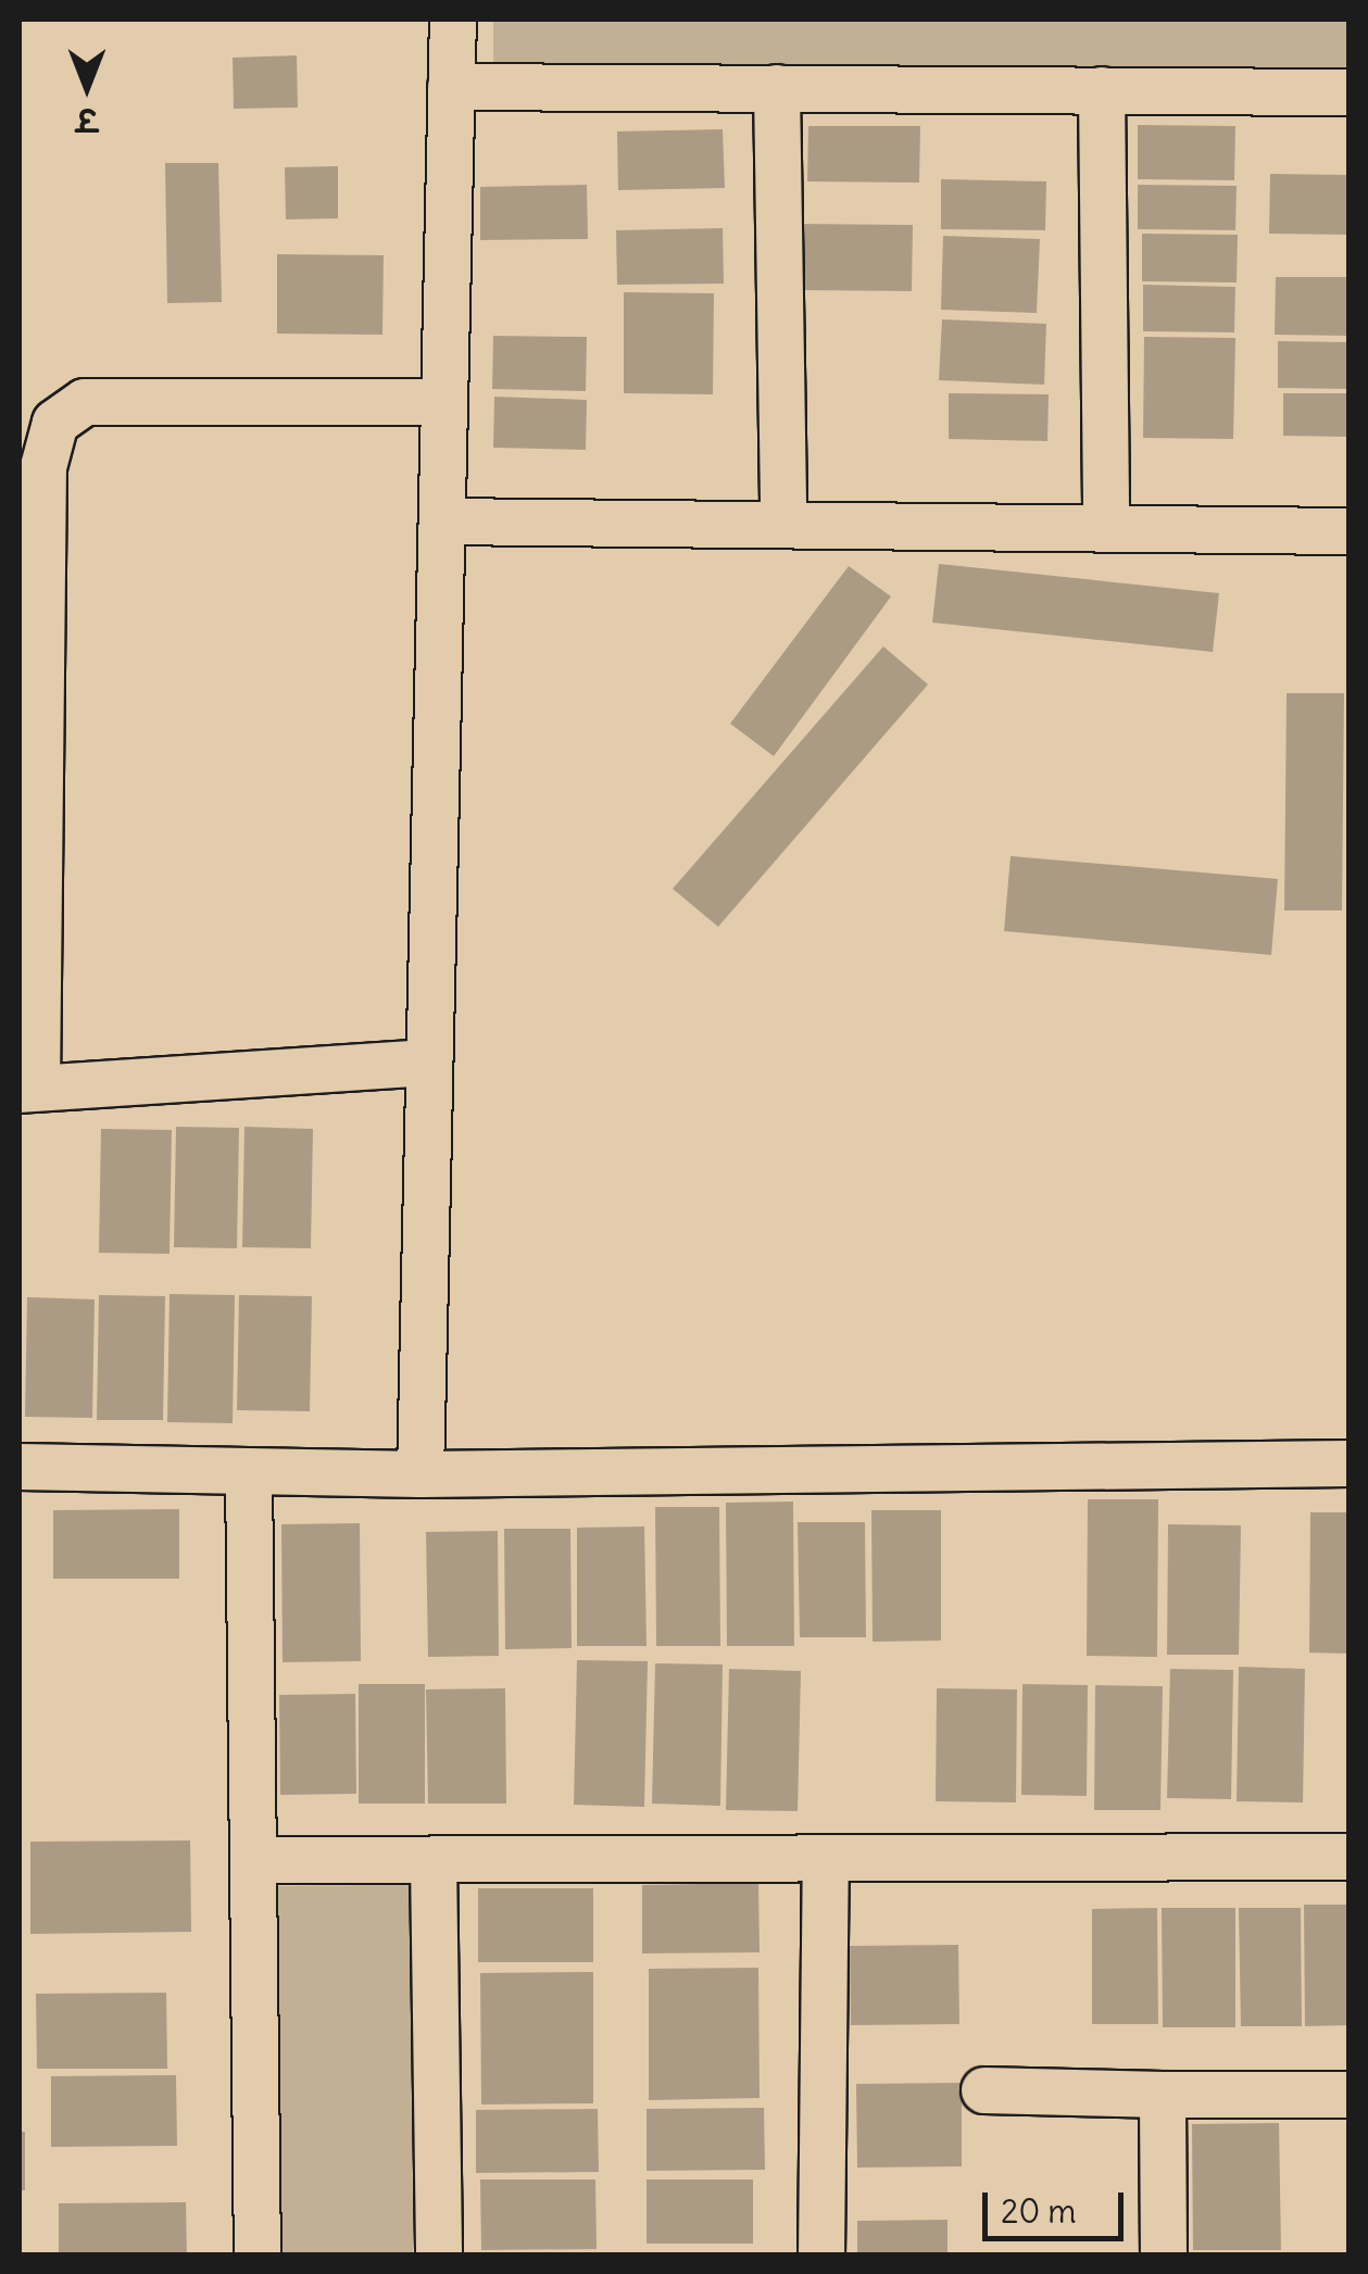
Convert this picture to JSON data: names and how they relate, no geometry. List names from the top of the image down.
{
  "scale_bar": "20 m",
  "north": "bottom"
}
